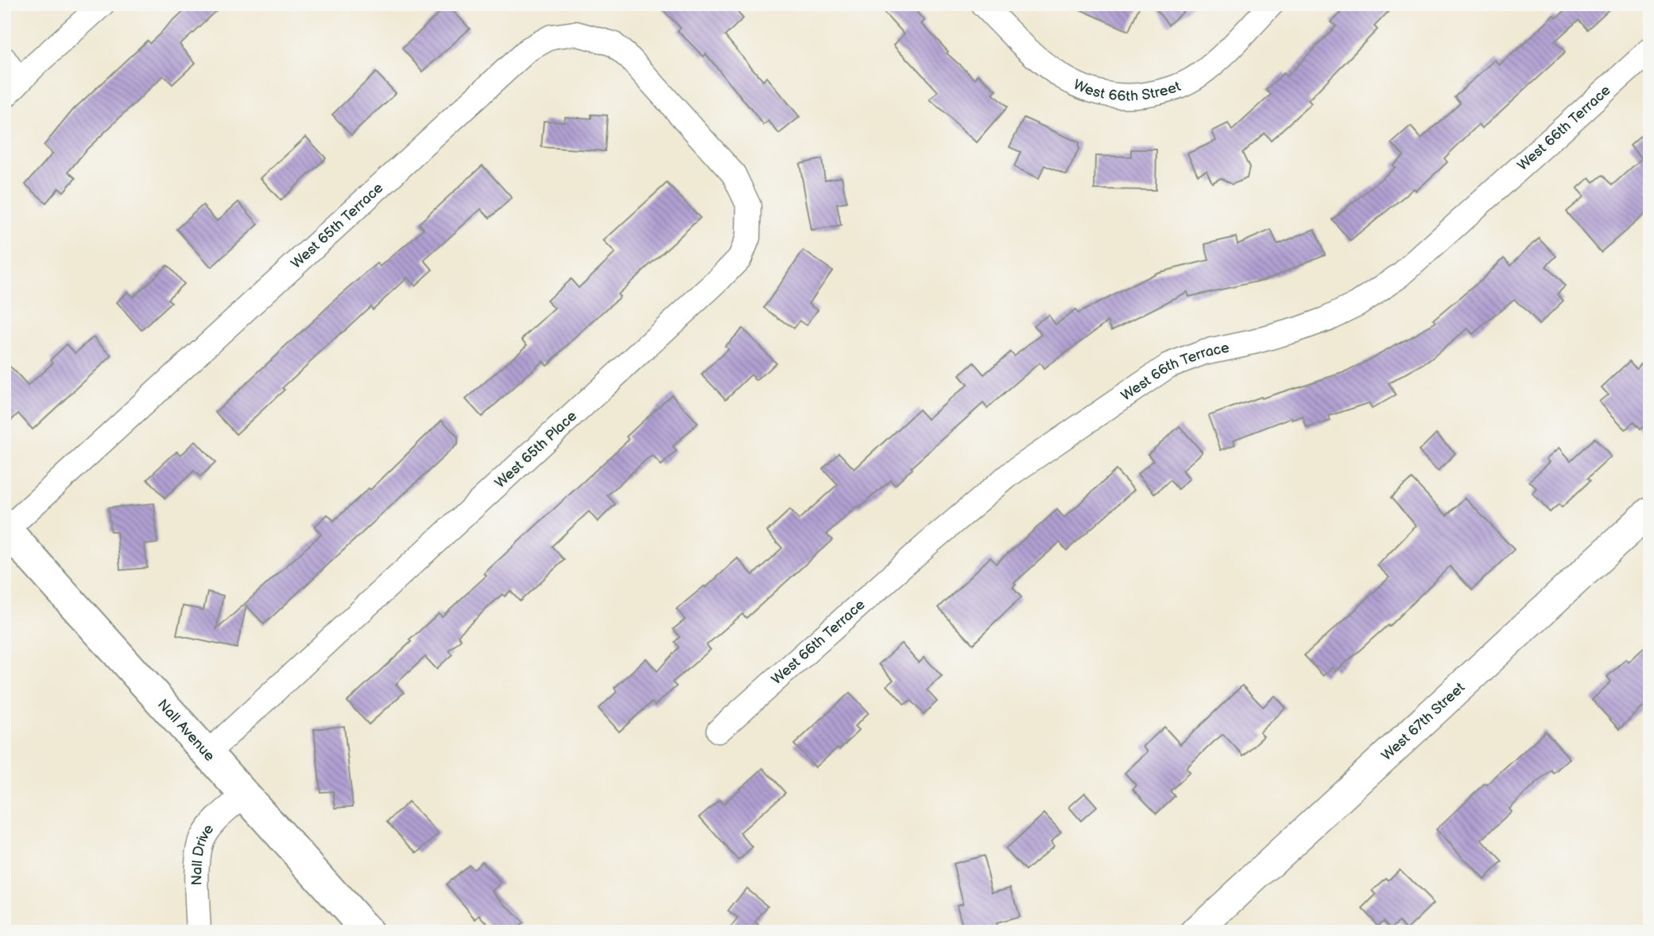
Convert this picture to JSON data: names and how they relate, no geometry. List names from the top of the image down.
{
  "streets": {
    "main road": ["Nall Avenue"],
    "street": [
      "West 66th Street",
      "West 66th Terrace",
      "West 65th Terrace",
      "West 65th Place",
      "West 67th Street",
      "Nall Drive"
    ]
  },
  "crossings": [
    ["West 65th Terrace", "West 65th Place"],
    ["West 65th Terrace", "Nall Avenue"],
    ["West 65th Place", "Nall Avenue"],
    ["Nall Avenue", "Nall Drive"]
  ]
}
